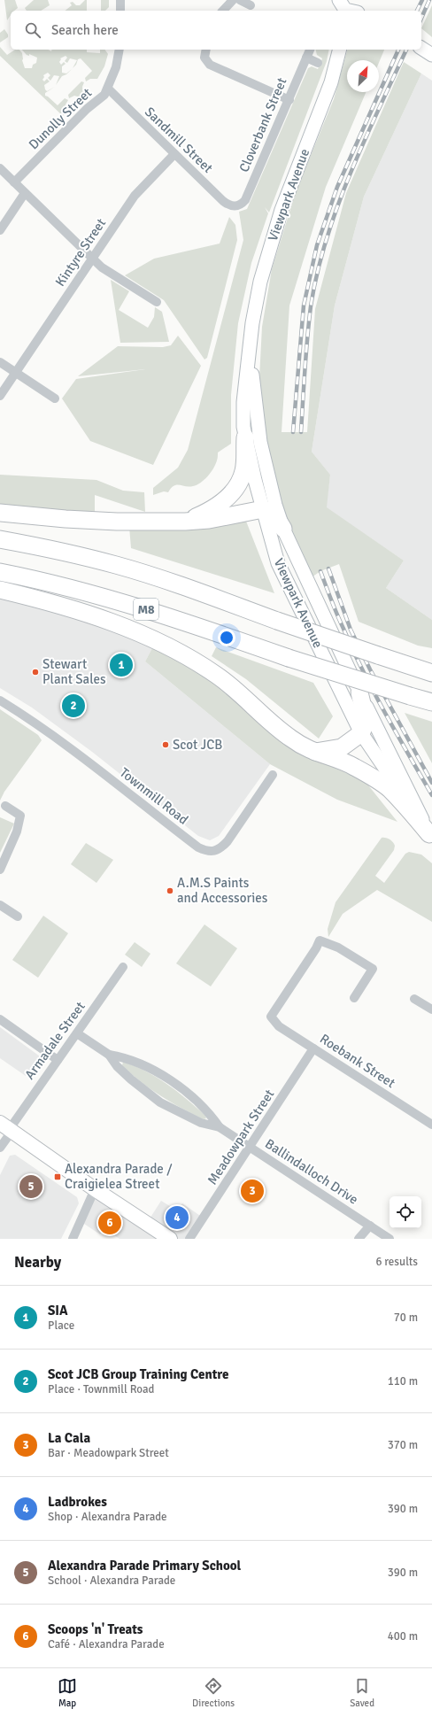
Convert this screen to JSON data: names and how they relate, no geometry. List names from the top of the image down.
{
  "streets": {
    "highway": ["M8"],
    "street": [
      "Dunolly Street",
      "Cloverbank Street",
      "Sandmill Street",
      "Viewpark Avenue",
      "Kintyre Street",
      "Townmill Road",
      "Armadale Street",
      "Roebank Street",
      "Meadowpark Street",
      "Ballindalloch Drive"
    ]
  },
  "crossings": [
    ["Dunolly Street", "Sandmill Street"],
    ["Cloverbank Street", "Sandmill Street"],
    ["Sandmill Street", "Kintyre Street"],
    ["Armadale Street", "Ballindalloch Drive"],
    ["Roebank Street", "Meadowpark Street"],
    ["Meadowpark Street", "Ballindalloch Drive"]
  ],
  "places": {
    "other": ["Stewart Plant Sales", "Scot JCB", "A.M.S Paints and Accessories"],
    "transit": ["Alexandra Parade / Craigielea Street"]
  },
  "north": "top right",
  "page": {
    "search": "Search here",
    "pins": [
      "1",
      "2",
      "5",
      "3",
      "4",
      "6"
    ],
    "heading": ["Nearby", "6 results"],
    "list": [
      {
        "mark": "1",
        "name": "SIA",
        "note": "Place",
        "value": "70 m"
      },
      {
        "mark": "2",
        "name": "Scot JCB Group Training Centre",
        "note": "Place · Townmill Road",
        "value": "110 m"
      },
      {
        "mark": "3",
        "name": "La Cala",
        "note": "Bar · Meadowpark Street",
        "value": "370 m"
      },
      {
        "mark": "4",
        "name": "Ladbrokes",
        "note": "Shop · Alexandra Parade",
        "value": "390 m"
      },
      {
        "mark": "5",
        "name": "Alexandra Parade Primary School",
        "note": "School · Alexandra Parade",
        "value": "390 m"
      },
      {
        "mark": "6",
        "name": "Scoops 'n' Treats",
        "note": "Café · Alexandra Parade",
        "value": "400 m"
      }
    ],
    "nav": ["Map", "Directions", "Saved"]
  }
}
